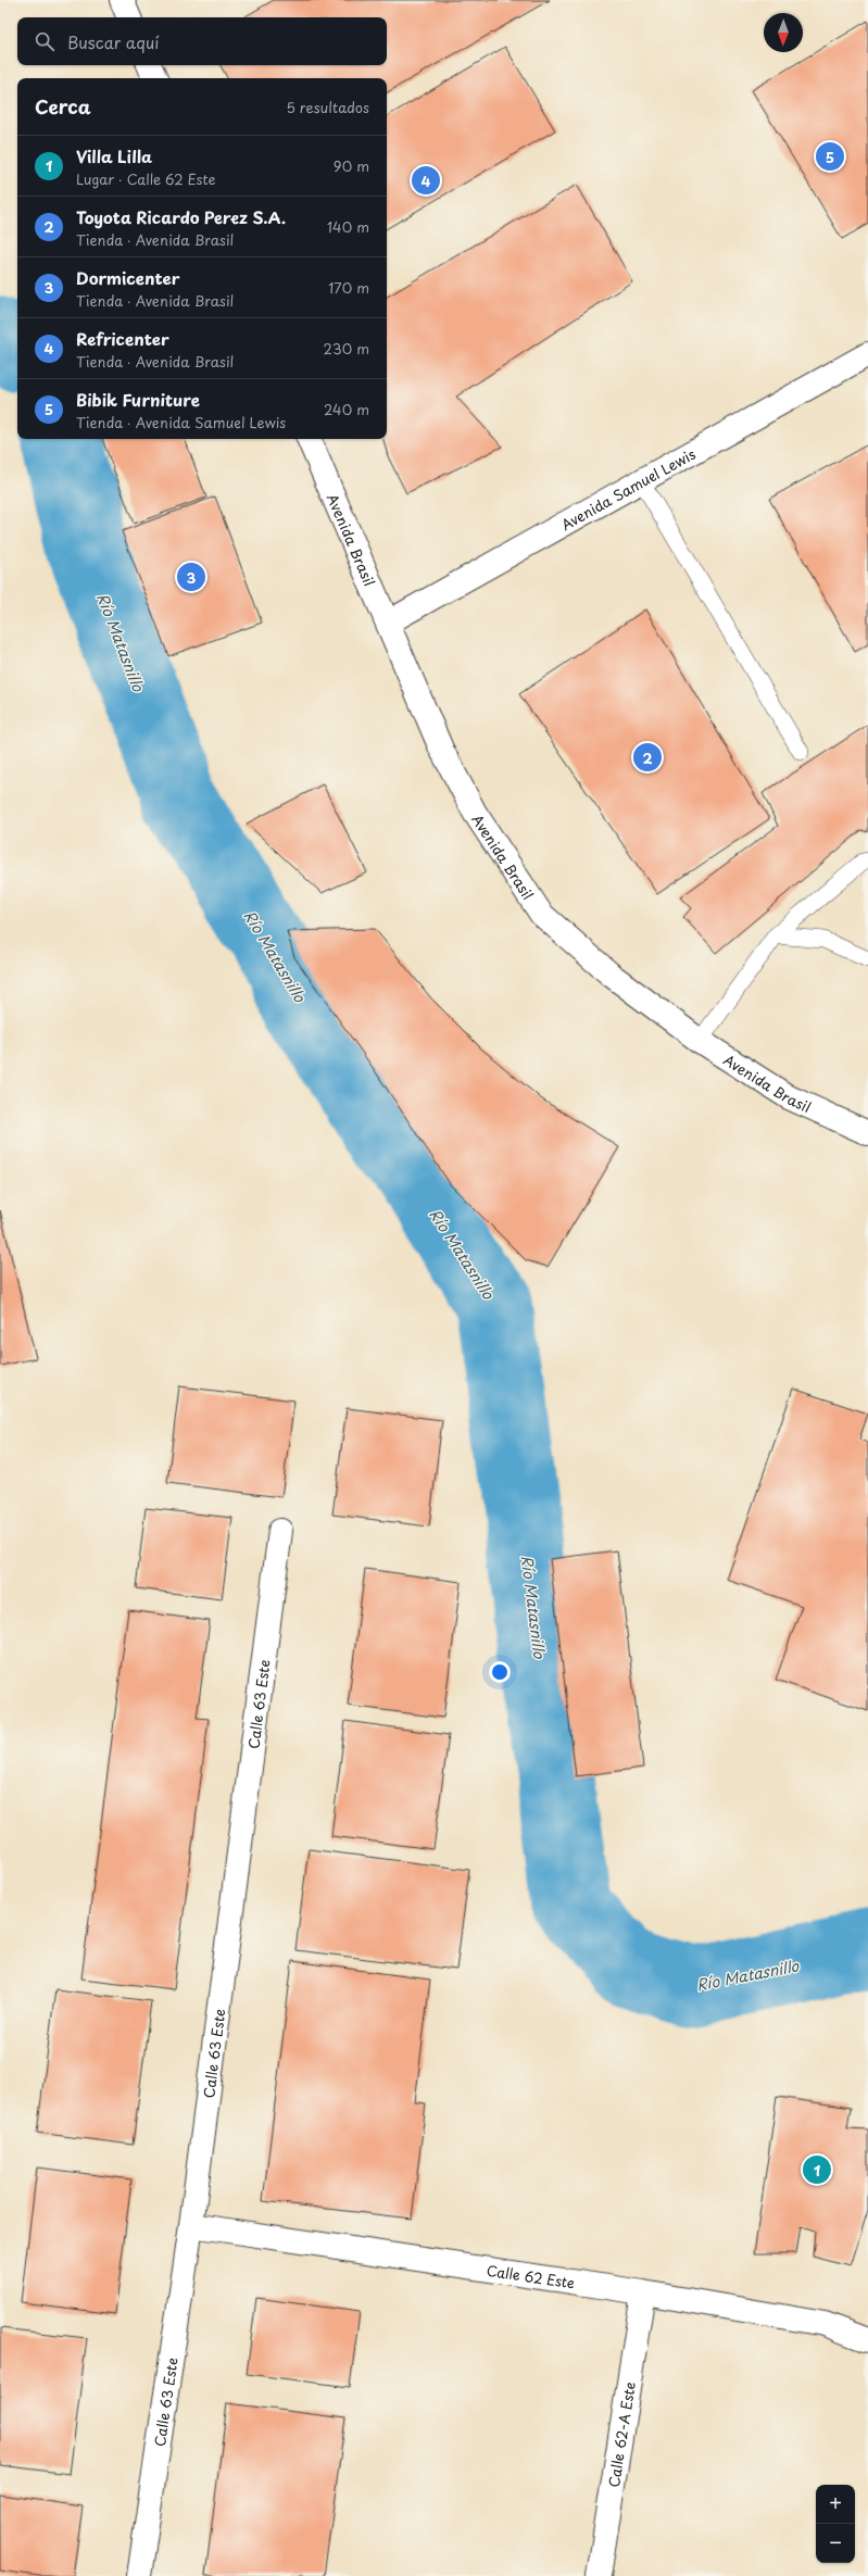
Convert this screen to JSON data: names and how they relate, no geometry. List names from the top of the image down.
{
  "streets": {
    "street": [
      "Avenida Samuel Lewis",
      "Avenida Brasil",
      "Calle 63 Este",
      "Calle 62 Este",
      "Calle 62-A Este"
    ]
  },
  "crossings": [
    ["Avenida Samuel Lewis", "Avenida Brasil"],
    ["Calle 63 Este", "Calle 62 Este"],
    ["Calle 62 Este", "Calle 62-A Este"]
  ],
  "water": ["Río Matasnillo"],
  "north": "bottom",
  "page": {
    "search": "Buscar aquí",
    "heading": ["Cerca", "5 resultados"],
    "list": [
      {
        "mark": "1",
        "name": "Villa Lilla",
        "note": "Lugar · Calle 62 Este",
        "value": "90 m"
      },
      {
        "mark": "2",
        "name": "Toyota Ricardo Perez S.A.",
        "note": "Tienda · Avenida Brasil",
        "value": "140 m"
      },
      {
        "mark": "3",
        "name": "Dormicenter",
        "note": "Tienda · Avenida Brasil",
        "value": "170 m"
      },
      {
        "mark": "4",
        "name": "Refricenter",
        "note": "Tienda · Avenida Brasil",
        "value": "230 m"
      },
      {
        "mark": "5",
        "name": "Bibik Furniture",
        "note": "Tienda · Avenida Samuel Lewis",
        "value": "240 m"
      }
    ],
    "pins": [
      "5",
      "4",
      "3",
      "2",
      "1"
    ],
    "map_buttons": ["+", "−"]
  }
}
